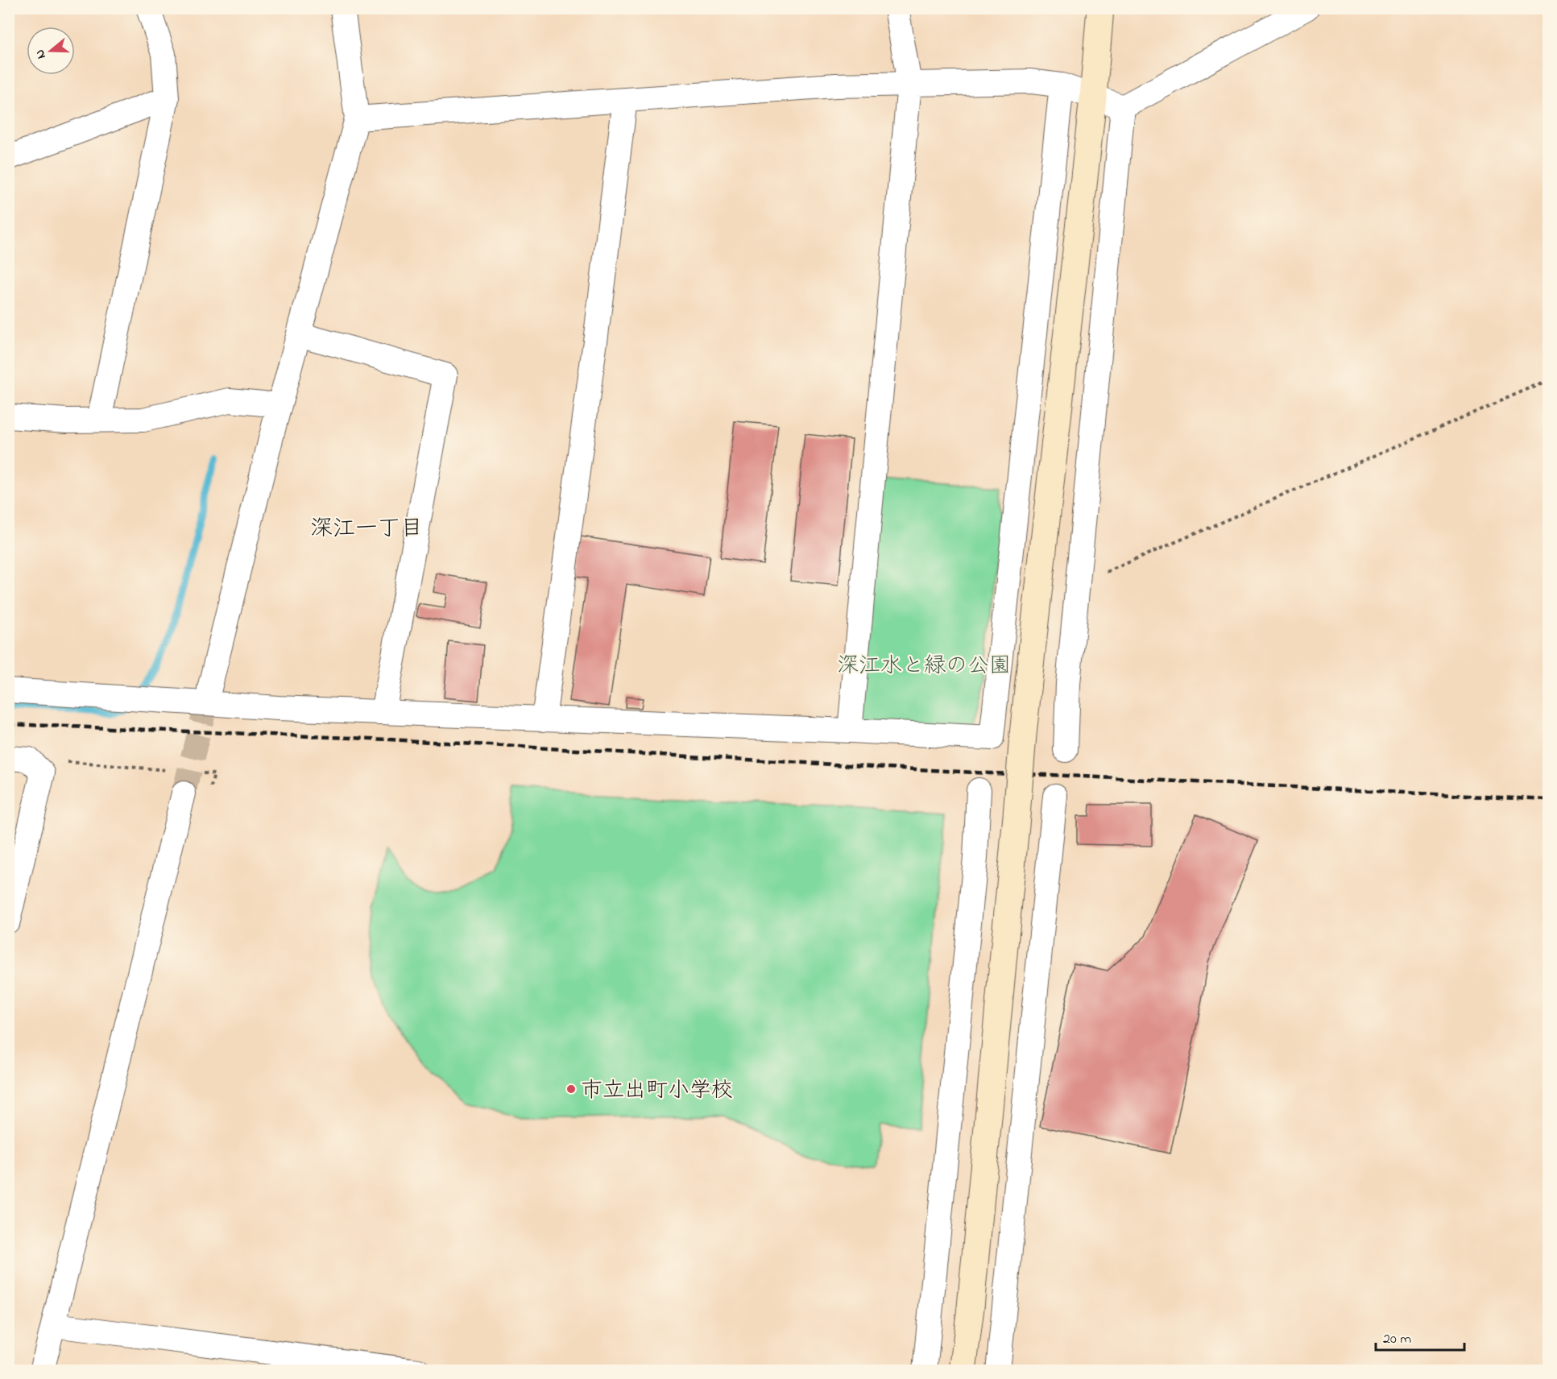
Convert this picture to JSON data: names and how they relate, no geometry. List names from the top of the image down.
{
  "districts": ["深江一丁目"],
  "parks": ["深江水と緑の公園"],
  "places": ["市立出町小学校"],
  "scale_bar": "20 m",
  "north": "left"
}
